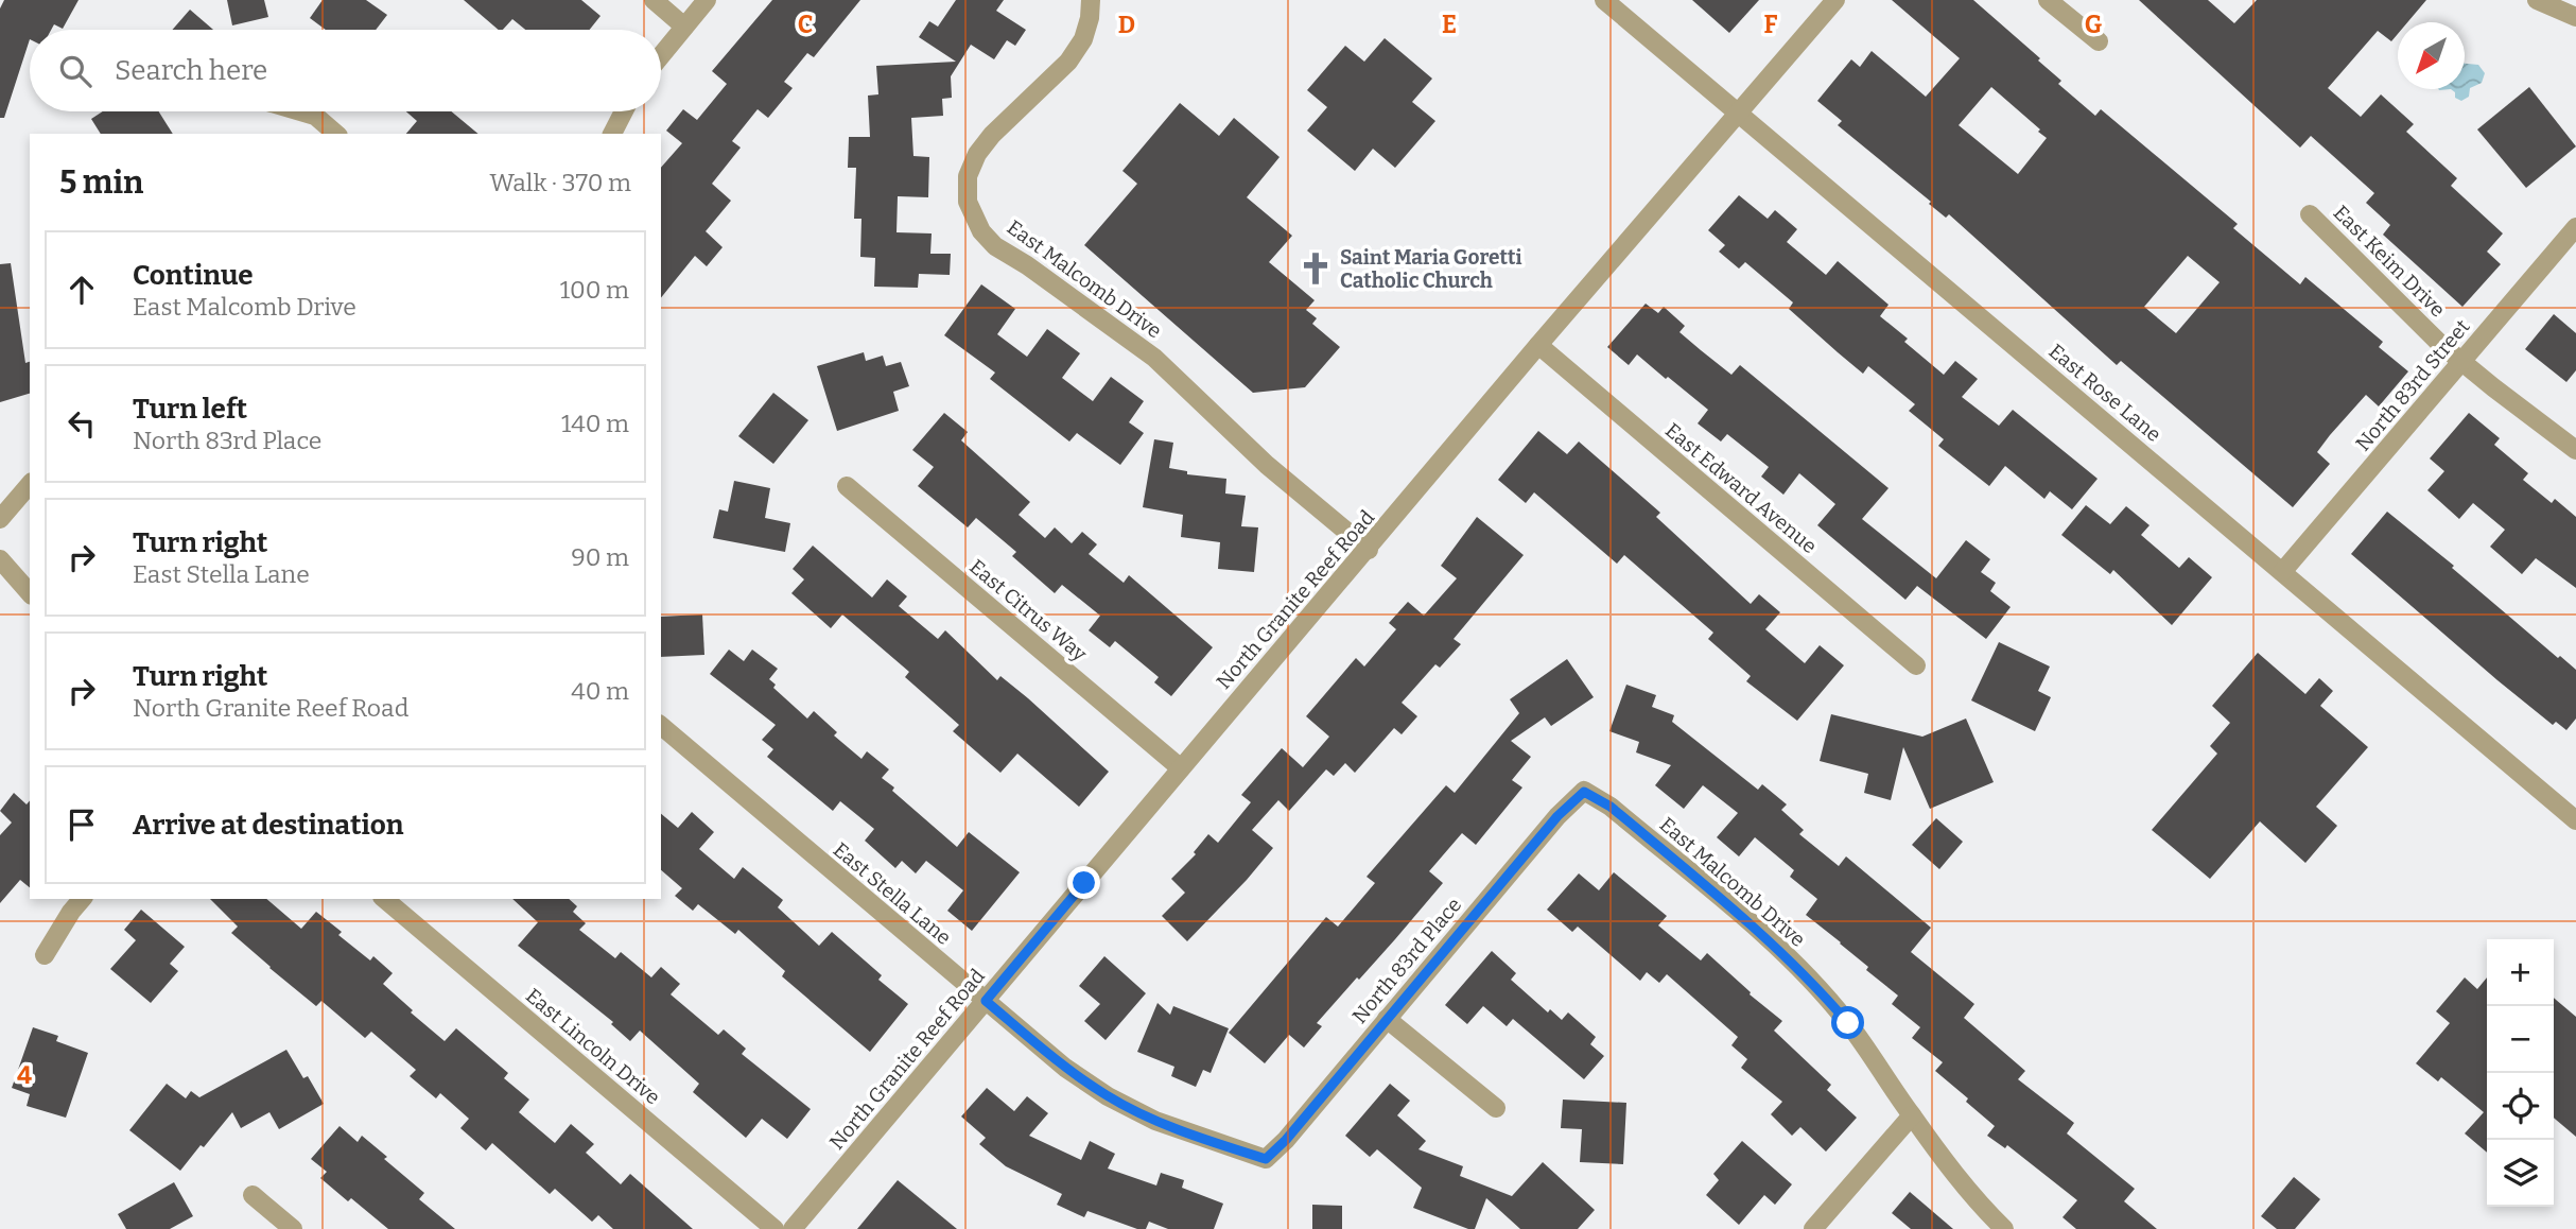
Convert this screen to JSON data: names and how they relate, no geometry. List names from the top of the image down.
{
  "streets": {
    "street": [
      "East Keim Drive",
      "East Malcomb Drive",
      "North 83rd Street",
      "East Rose Lane",
      "East Edward Avenue",
      "North Granite Reef Road",
      "East Citrus Way",
      "East Stella Lane",
      "North 83rd Place",
      "East Lincoln Drive"
    ]
  },
  "crossings": [
    ["East Keim Drive", "North 83rd Street"],
    ["East Malcomb Drive", "North Granite Reef Road"],
    ["East Malcomb Drive", "North 83rd Place"],
    ["North 83rd Street", "East Rose Lane"],
    ["East Rose Lane", "North Granite Reef Road"],
    ["East Edward Avenue", "North Granite Reef Road"],
    ["North Granite Reef Road", "East Citrus Way"],
    ["North Granite Reef Road", "East Stella Lane"],
    ["East Stella Lane", "North 83rd Place"]
  ],
  "places": {
    "church": ["Saint Maria Goretti Catholic Church"]
  },
  "north": "bottom left",
  "page": {
    "search": "Search here",
    "heading": ["5 min", "Walk · 370 m"],
    "list": [
      ["Continue", "East Malcomb Drive", "100 m"],
      ["Turn left", "North 83rd Place", "140 m"],
      ["Turn right", "East Stella Lane", "90 m"],
      ["Turn right", "North Granite Reef Road", "40 m"],
      "Arrive at destination"
    ],
    "map_buttons": ["+", "−"]
  },
  "grid": {
    "columns": [
      "C",
      "D",
      "E",
      "F",
      "G"
    ],
    "rows": ["4"]
  }
}
